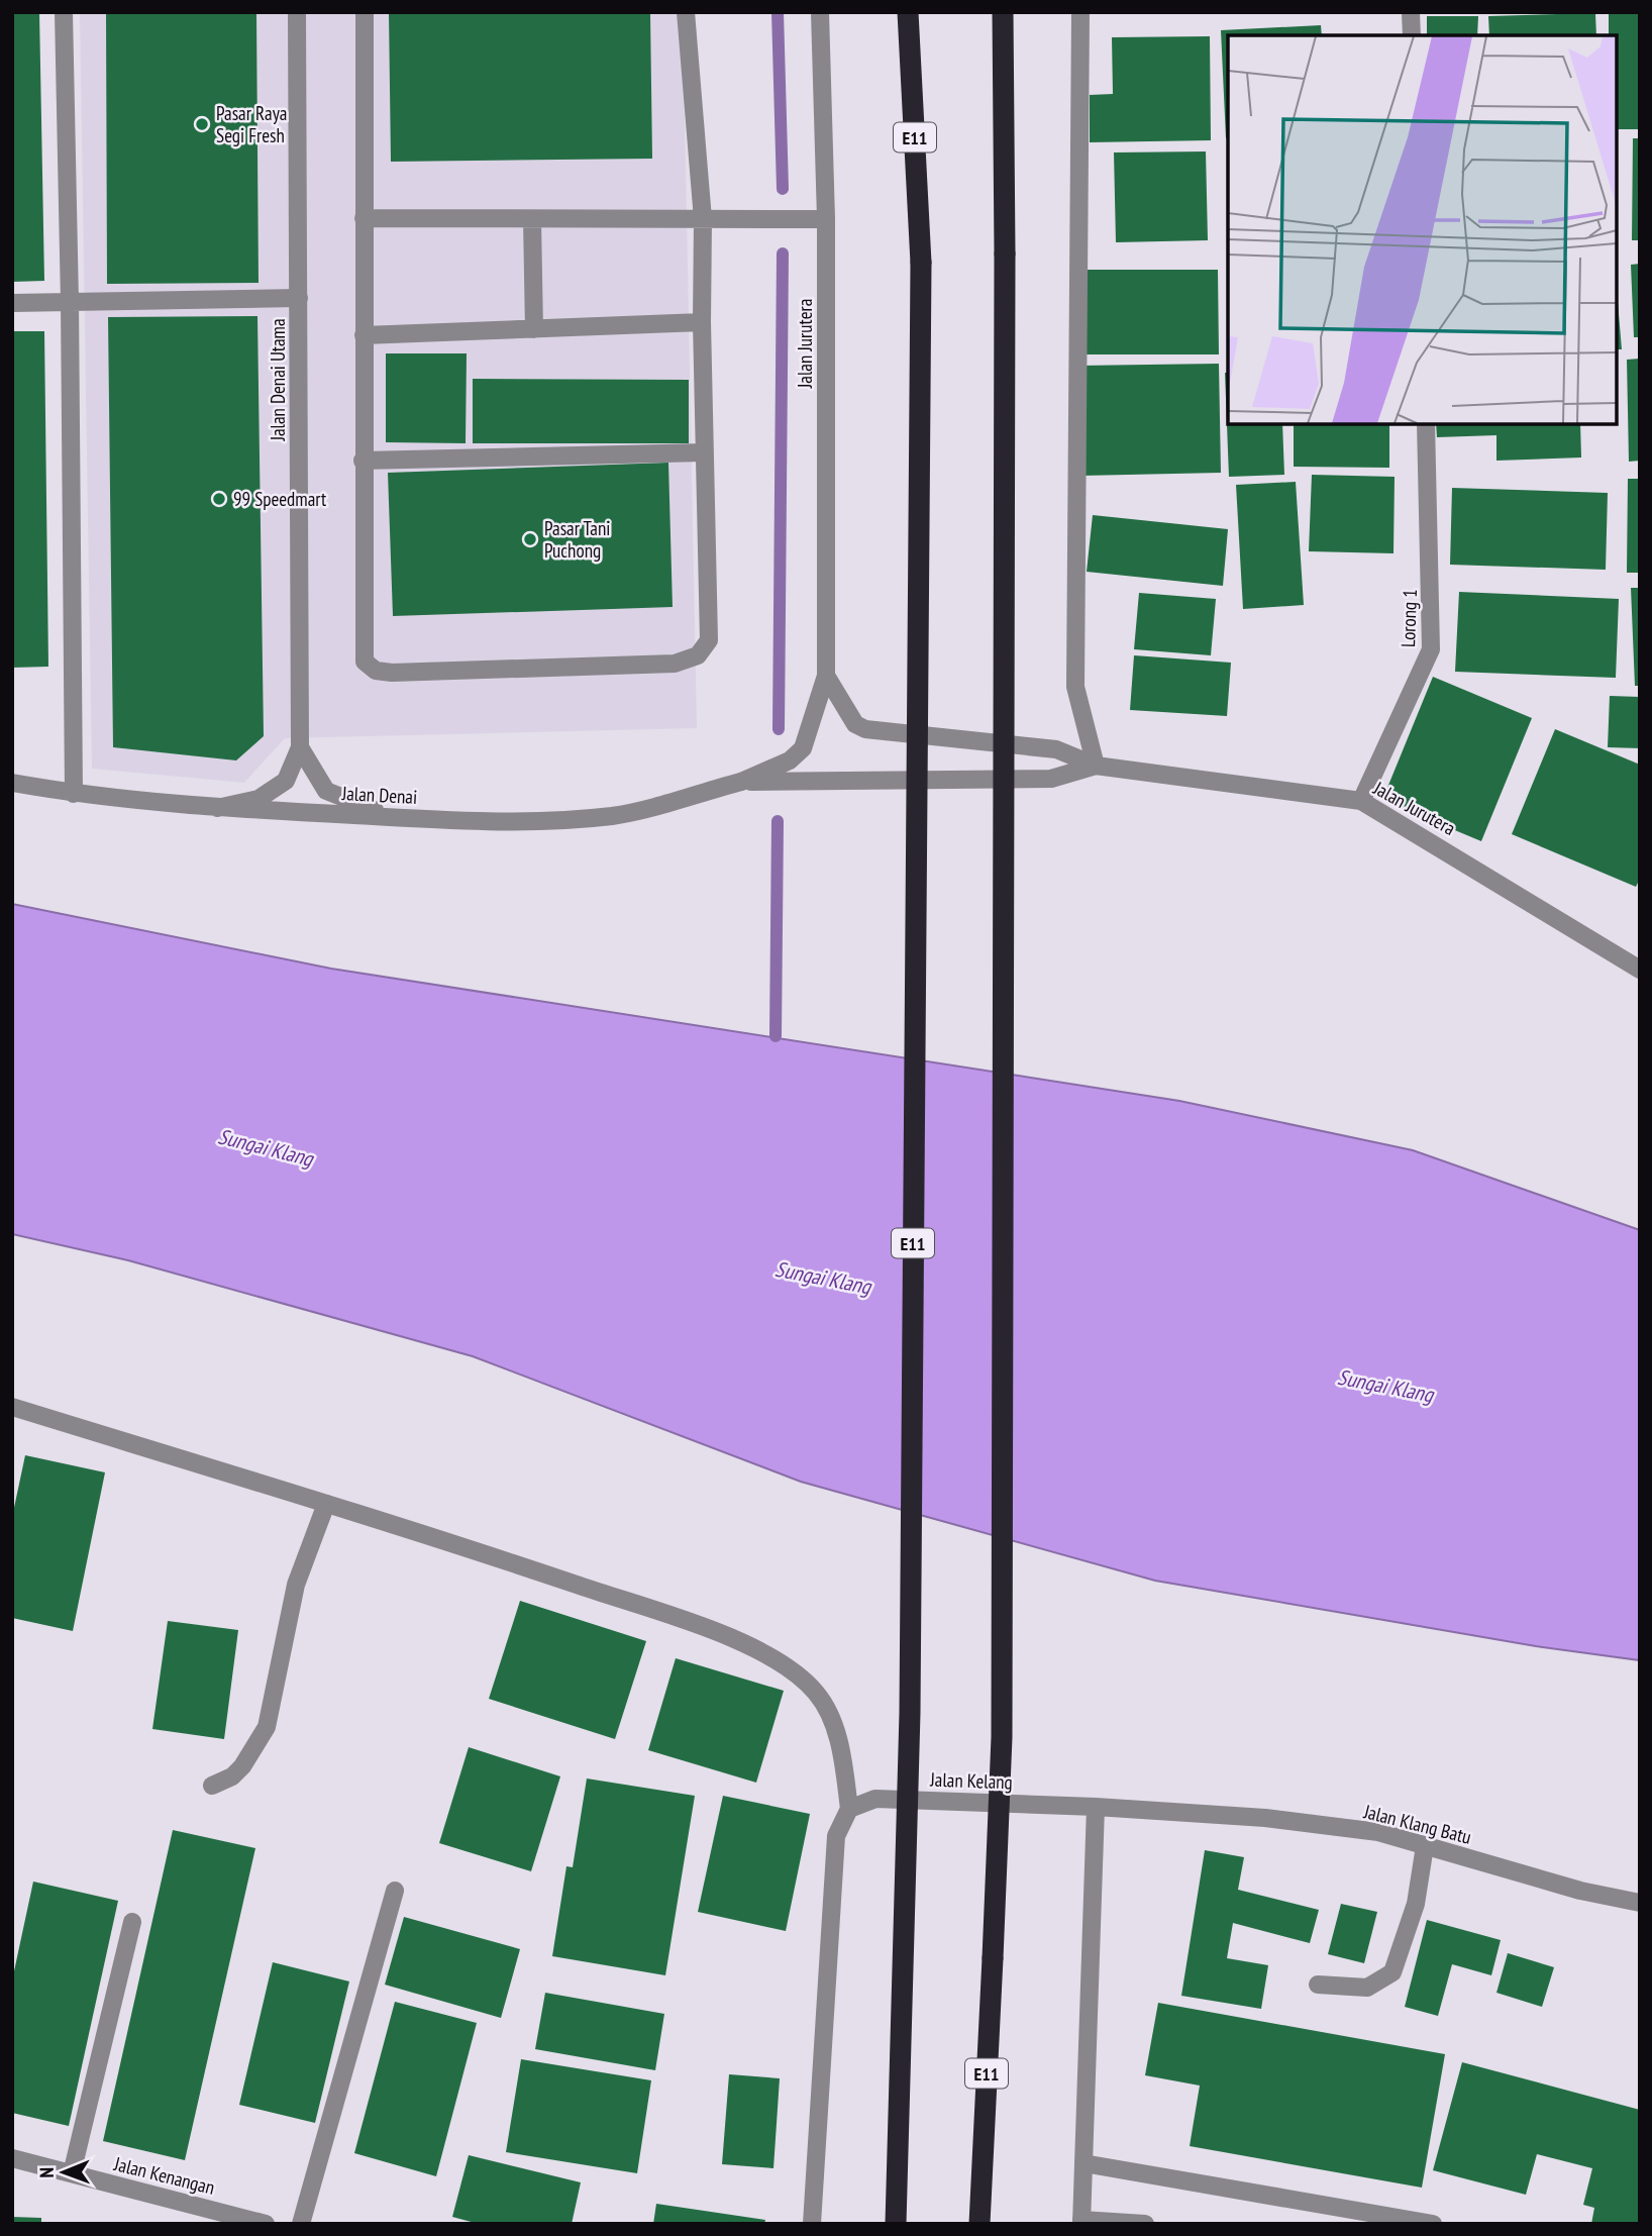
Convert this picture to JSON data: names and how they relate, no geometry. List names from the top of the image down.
{
  "streets": {
    "highway": ["E11"],
    "street": [
      "Jalan Jurutera",
      "Jalan Denai Utama",
      "Lorong 1",
      "Jalan Denai",
      "Jalan Kelang",
      "Jalan Klang Batu",
      "Jalan Kenangan"
    ]
  },
  "crossings": [
    ["Jalan Jurutera", "Lorong 1"],
    ["Jalan Jurutera", "Jalan Denai"],
    ["Jalan Denai Utama", "Jalan Denai"],
    ["Jalan Kelang", "Jalan Klang Batu"]
  ],
  "water": ["Sungai Klang"],
  "places": ["Pasar Raya Segi Fresh", "99 Speedmart", "Pasar Tani Puchong"],
  "north": "left"
}
